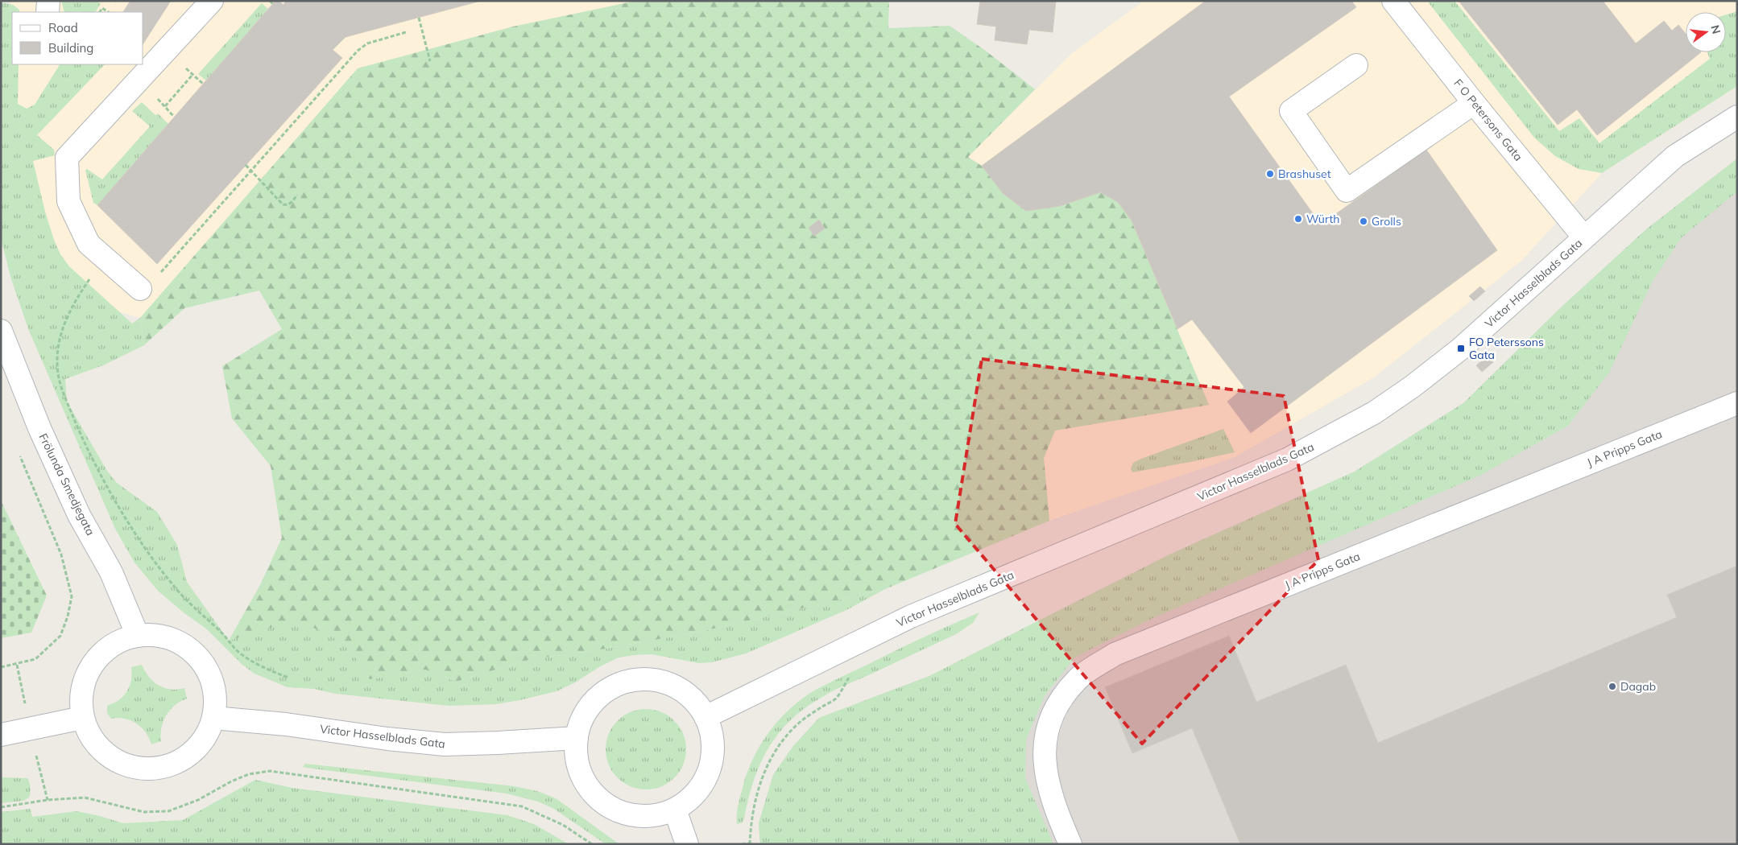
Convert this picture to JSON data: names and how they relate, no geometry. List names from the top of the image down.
{
  "streets": {
    "street": [
      "F O Petersons Gata",
      "Victor Hasselblads Gata",
      "J A Pripps Gata",
      "Frölunda Smedjegata"
    ]
  },
  "crossings": [
    ["F O Petersons Gata", "Victor Hasselblads Gata"],
    ["Victor Hasselblads Gata", "Frölunda Smedjegata"]
  ],
  "places": {
    "other": [
      "Brashuset",
      "Würth",
      "Grolls",
      "Dagab"
    ],
    "transit": ["FO Peterssons Gata"]
  },
  "legend": ["Road", "Building"],
  "north": "right"
}
